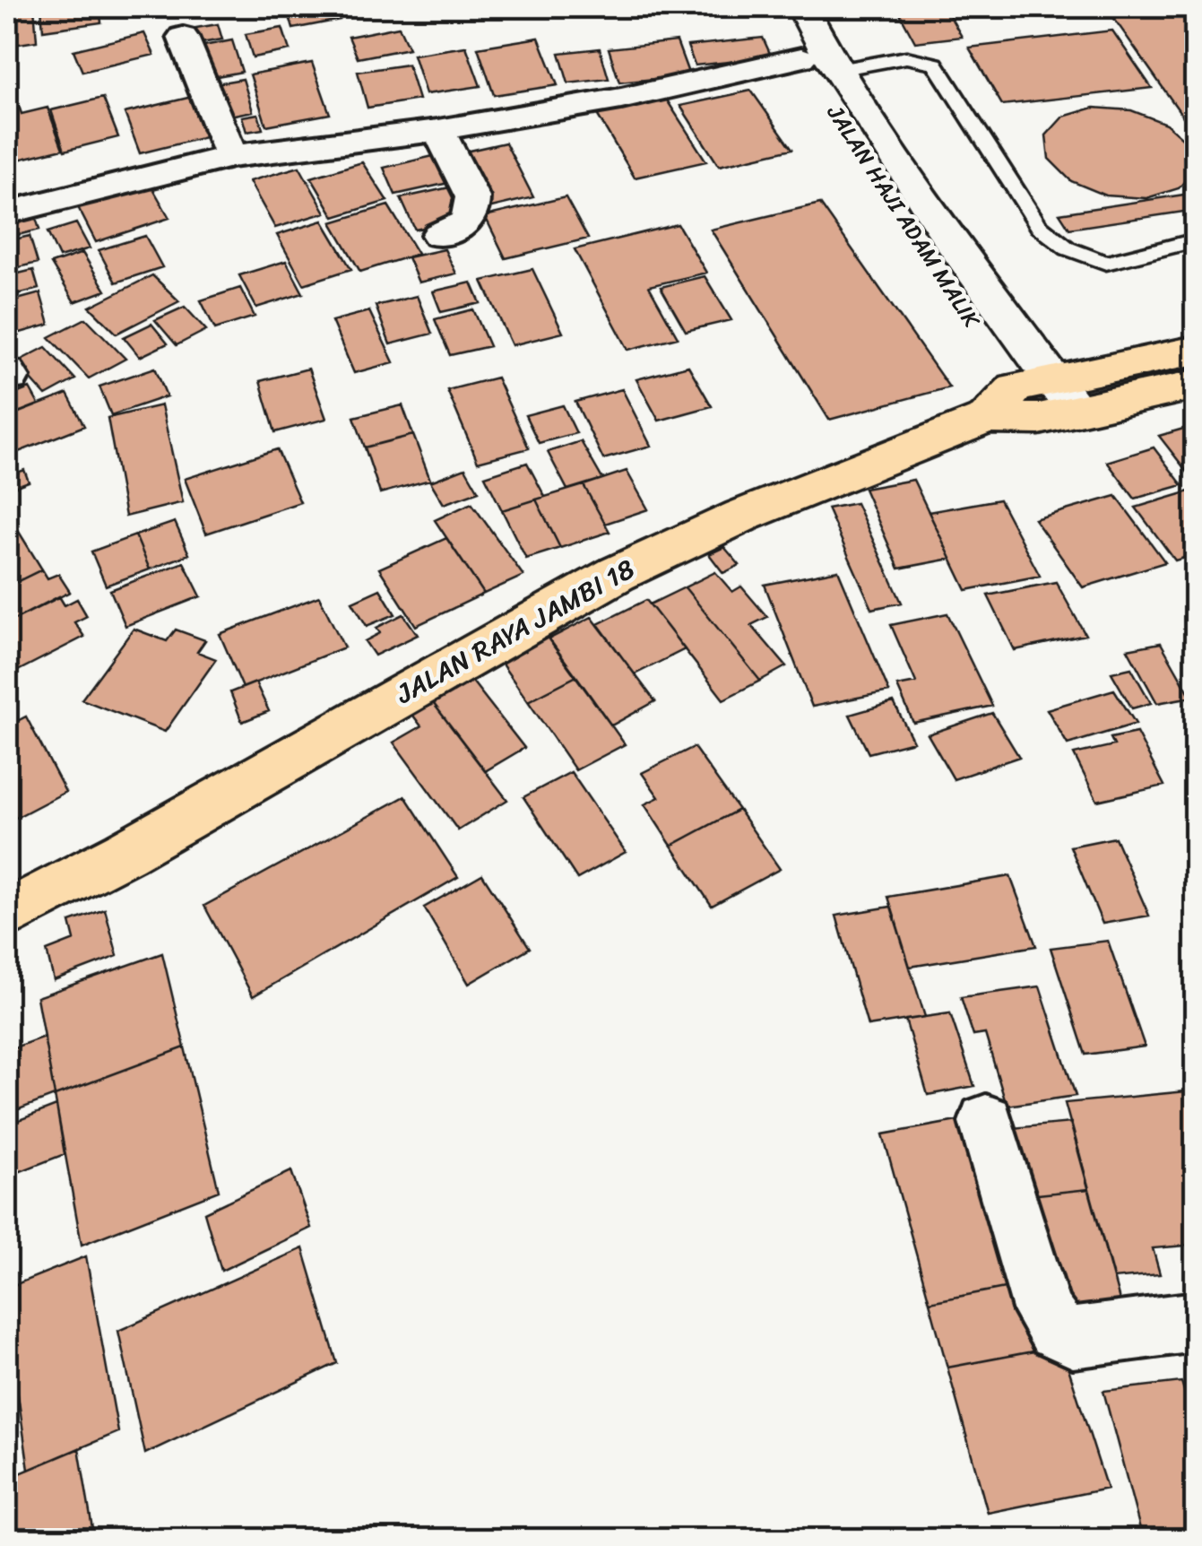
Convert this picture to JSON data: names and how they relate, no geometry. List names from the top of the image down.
{
  "streets": {
    "main road": ["JALAN HAJI ADAM MALIK", "JALAN RAYA JAMBI 18"]
  },
  "crossings": [
    ["JALAN HAJI ADAM MALIK", "JALAN RAYA JAMBI 18"]
  ]
}
